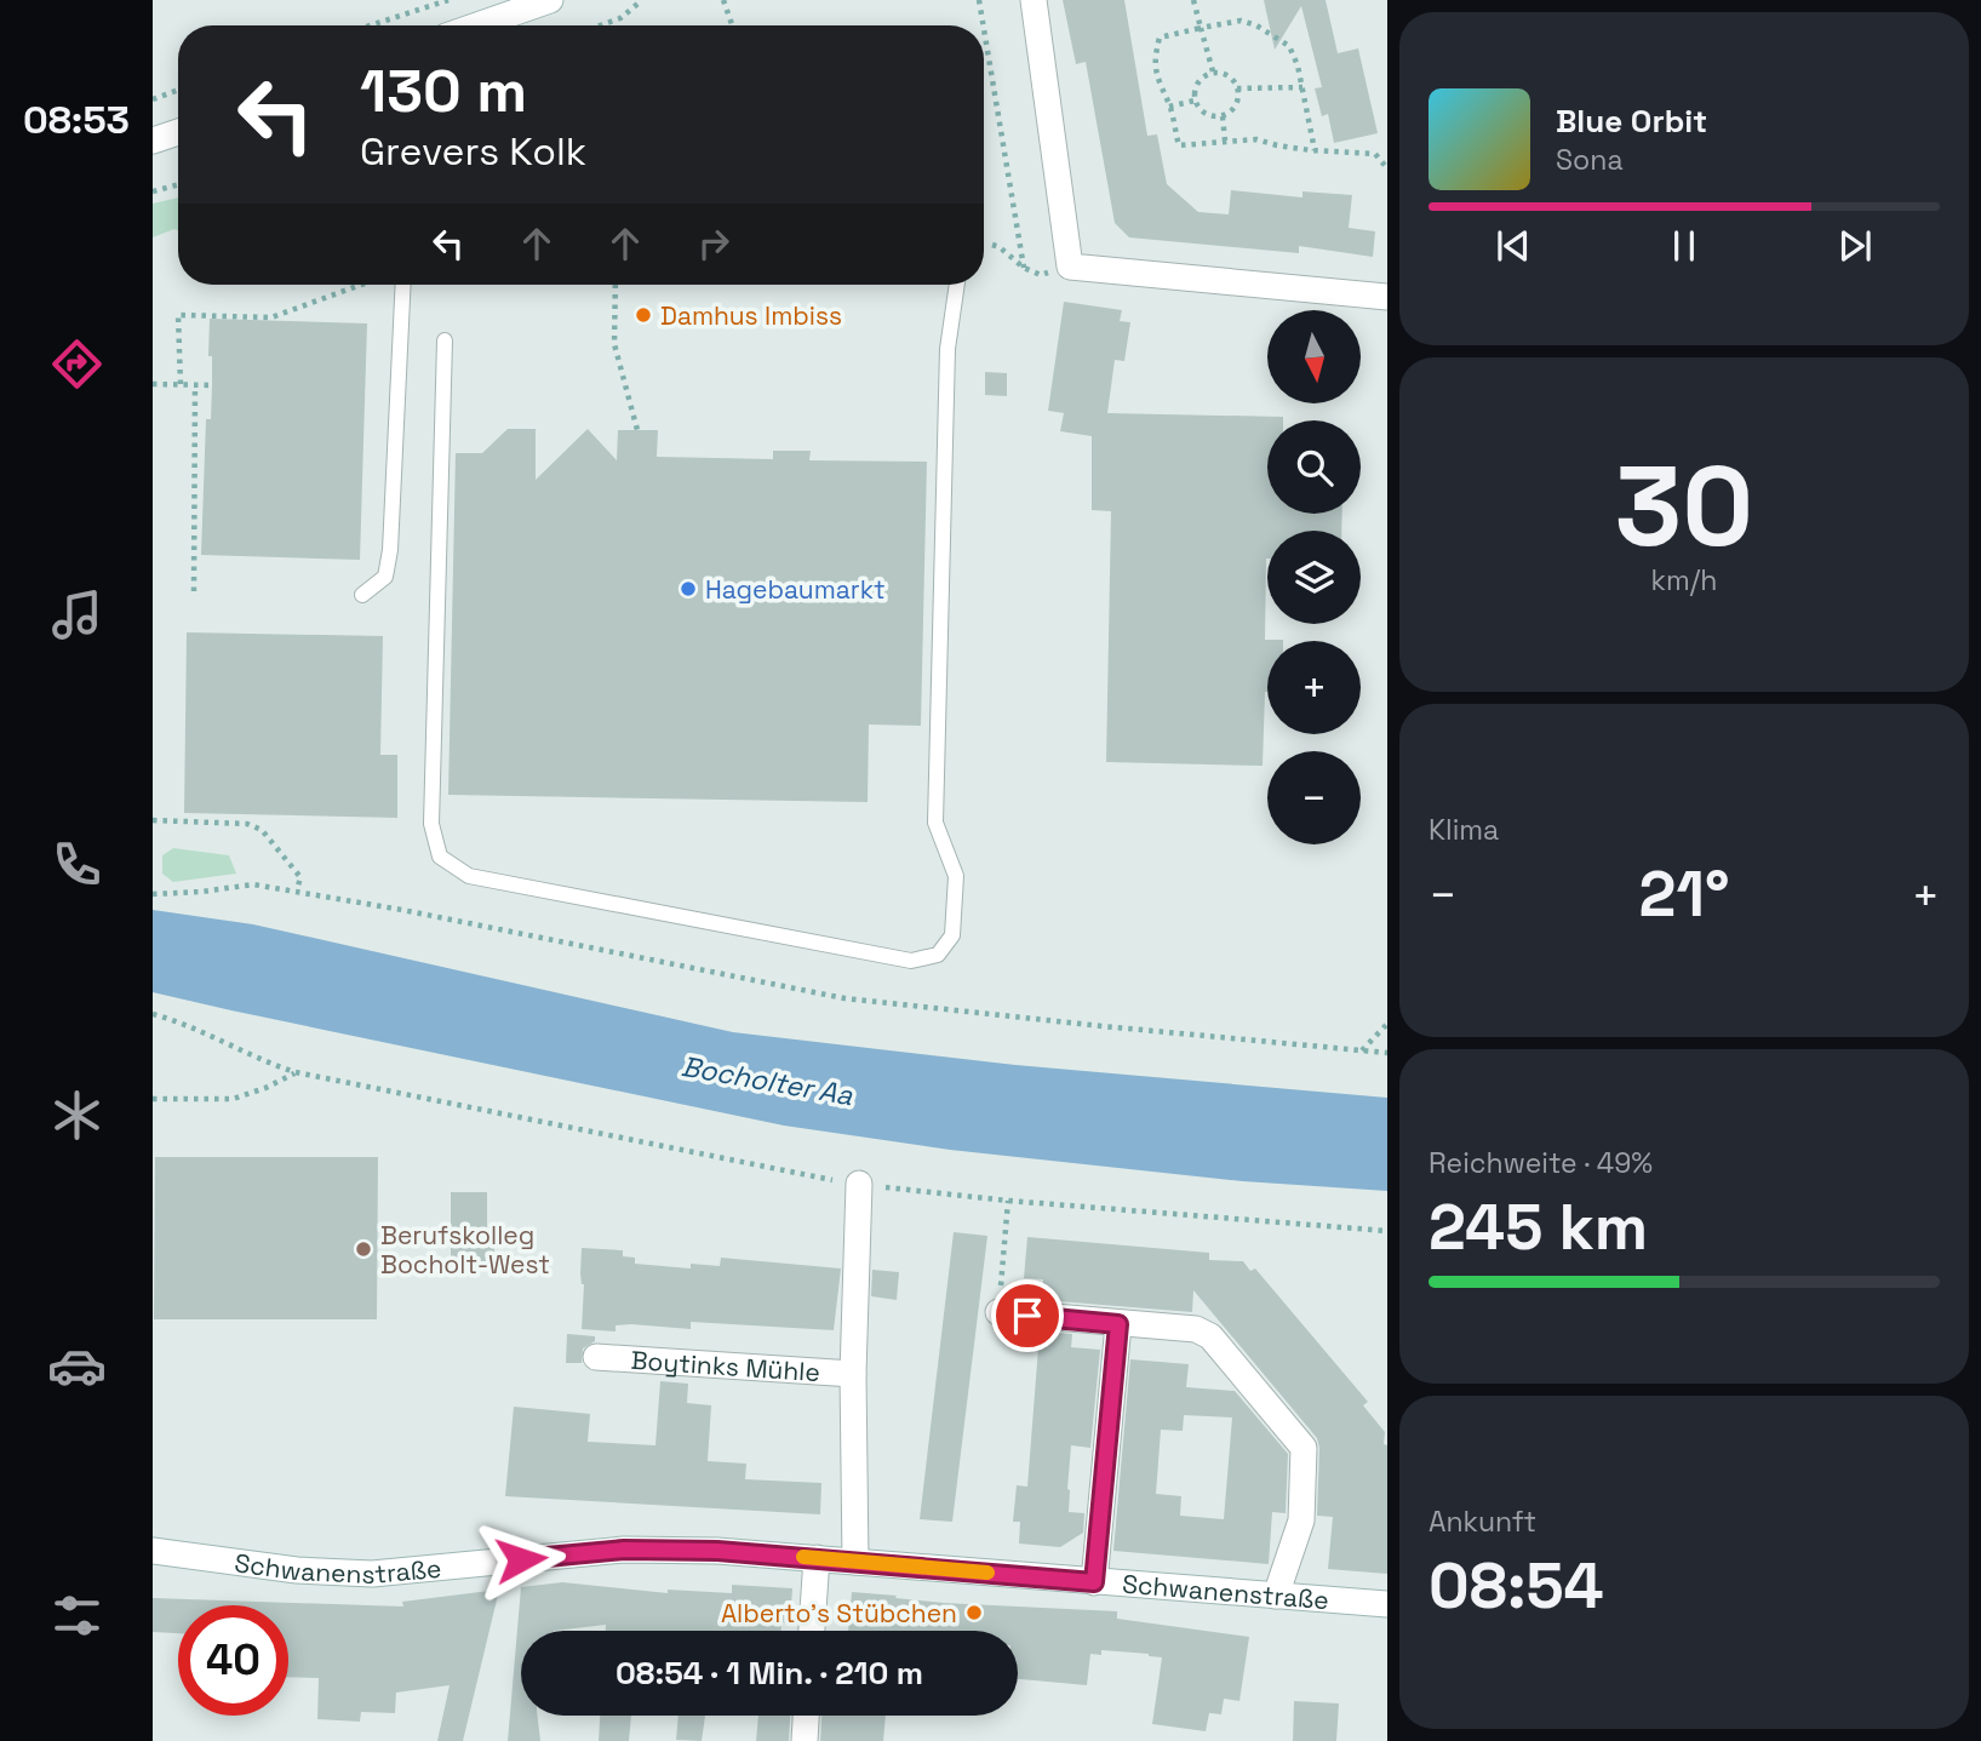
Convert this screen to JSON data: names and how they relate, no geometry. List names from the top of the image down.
{
  "streets": {
    "street": ["Boytinks Mühle", "Schwanenstraße"]
  },
  "crossings": [
    ["Boytinks Mühle", "Schwanenstraße"]
  ],
  "water": ["Bocholter Aa"],
  "places": [
    "Damhus Imbiss",
    "Hagebaumarkt",
    "Berufskolleg Bocholt-West",
    "Alberto's Stübchen"
  ],
  "north": "bottom",
  "page": {
    "tabs": "08:53",
    "turn": ["130 m", "Grevers Kolk"],
    "song": ["Blue Orbit", "Sona"],
    "map_buttons": ["+", "−"],
    "tile": [
      ["30", "km/h"],
      "Klima",
      ["Reichweite · 49%", "245 km"],
      ["Ankunft", "08:54"]
    ],
    "heat": ["−", "21°", "+"],
    "limit": "40",
    "trip": "08:54 · 1 Min. · 210 m"
  }
}
